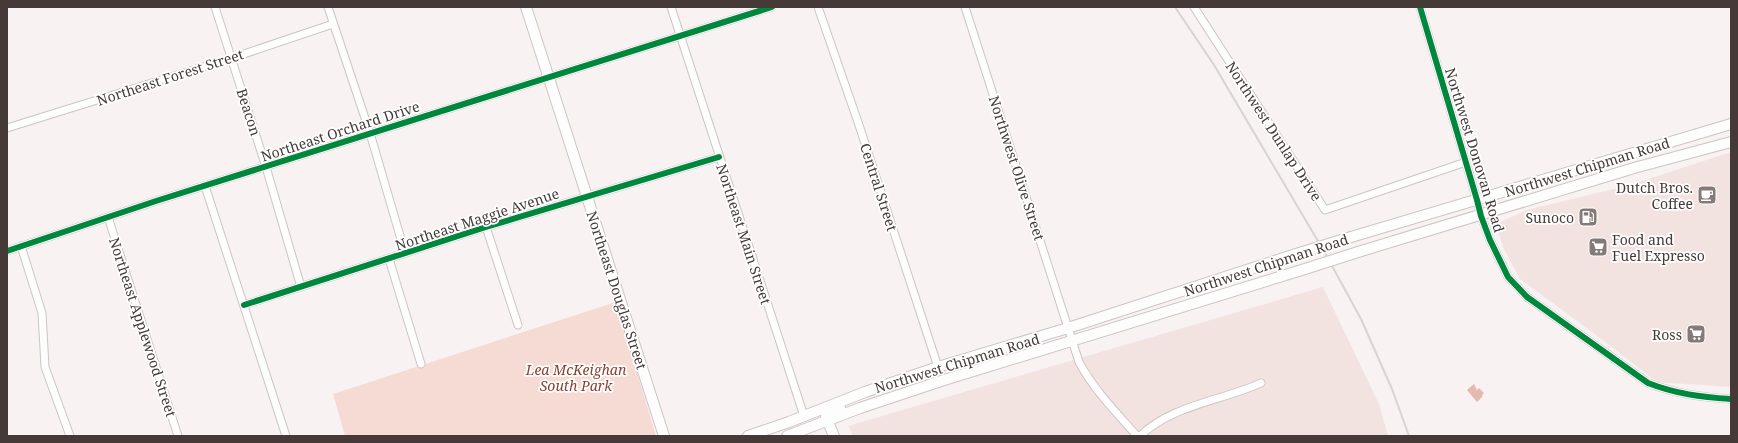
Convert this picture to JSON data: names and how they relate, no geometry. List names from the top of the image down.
{
  "streets": {
    "main road": ["Northwest Chipman Road", "Northeast Douglas Street"],
    "street": [
      "Northeast Forest Street",
      "Beacon",
      "Northeast Orchard Drive",
      "Northwest Dunlap Drive",
      "Northwest Donovan Road",
      "Northwest Olive Street",
      "Central Street",
      "Northeast Maggie Avenue",
      "Northeast Main Street",
      "Northeast Applewood Street"
    ]
  },
  "crossings": [
    ["Northeast Forest Street", "Beacon"],
    ["Beacon", "Northeast Orchard Drive"],
    ["Beacon", "Northeast Maggie Avenue"],
    ["Northeast Orchard Drive", "Northeast Main Street"],
    ["Northeast Orchard Drive", "Northeast Douglas Street"],
    ["Northeast Orchard Drive", "Northeast Applewood Street"],
    ["Northwest Dunlap Drive", "Northwest Donovan Road"],
    ["Northwest Donovan Road", "Northwest Chipman Road"],
    ["Northwest Chipman Road", "Northwest Olive Street"],
    ["Northwest Chipman Road", "Central Street"],
    ["Northwest Chipman Road", "Northeast Main Street"],
    ["Northeast Maggie Avenue", "Northeast Main Street"],
    ["Northeast Maggie Avenue", "Northeast Douglas Street"]
  ],
  "parks": ["Lea McKeighan South Park"],
  "places": {
    "cafe": ["Dutch Bros. Coffee"],
    "fuel station": ["Sunoco"],
    "supermarket": ["Food and Fuel Expresso", "Ross"]
  }
}
